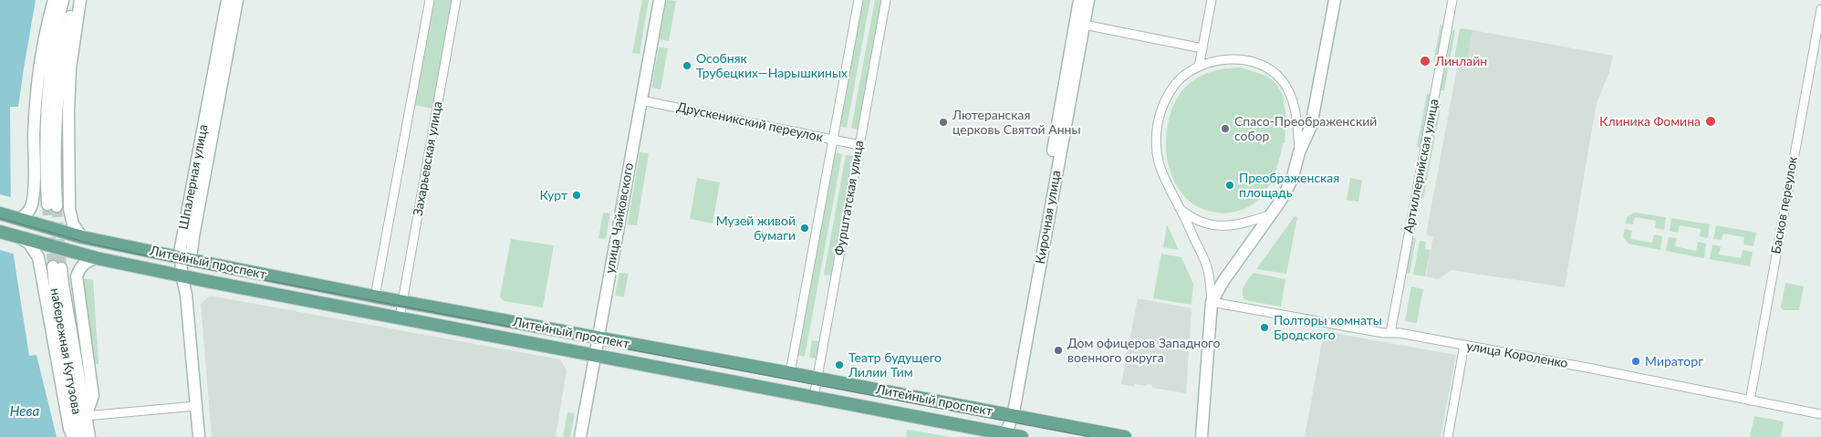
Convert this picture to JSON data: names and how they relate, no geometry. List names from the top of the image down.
{
  "streets": {
    "main road": [
      "Шпалерная улица",
      "Кирочная улица",
      "улица Чайковского",
      "Литейный проспект",
      "набережная Кутузова"
    ],
    "street": [
      "Друскеникский переулок",
      "Захарьевская улица",
      "Артиллерийская улица",
      "Фурштатская улица",
      "Басков переулок",
      "улица Короленко"
    ]
  },
  "crossings": [
    ["Друскеникский переулок", "Фурштатская улица"],
    ["Друскеникский переулок", "улица Чайковского"],
    ["Захарьевская улица", "Литейный проспект"],
    ["Артиллерийская улица", "улица Короленко"],
    ["Шпалерная улица", "Литейный проспект"],
    ["Фурштатская улица", "Литейный проспект"],
    ["Басков переулок", "улица Короленко"],
    ["Кирочная улица", "Литейный проспект"],
    ["улица Чайковского", "Литейный проспект"]
  ],
  "water": ["Нева"],
  "places": [
    "Линлайн",
    "Особняк Трубецких—Нарышкиных",
    "Клиника Фомина",
    "Лютеранская церковь Святой Анны",
    "Спасо-Преображенский собор",
    "Преображенская площадь",
    "Курт",
    "Музей живой бумаги",
    "Полторы комнаты Бродского",
    "Дом офицеров Западного военного округа",
    "Мираторг",
    "Театр будущего Лилии Тим"
  ]
}
